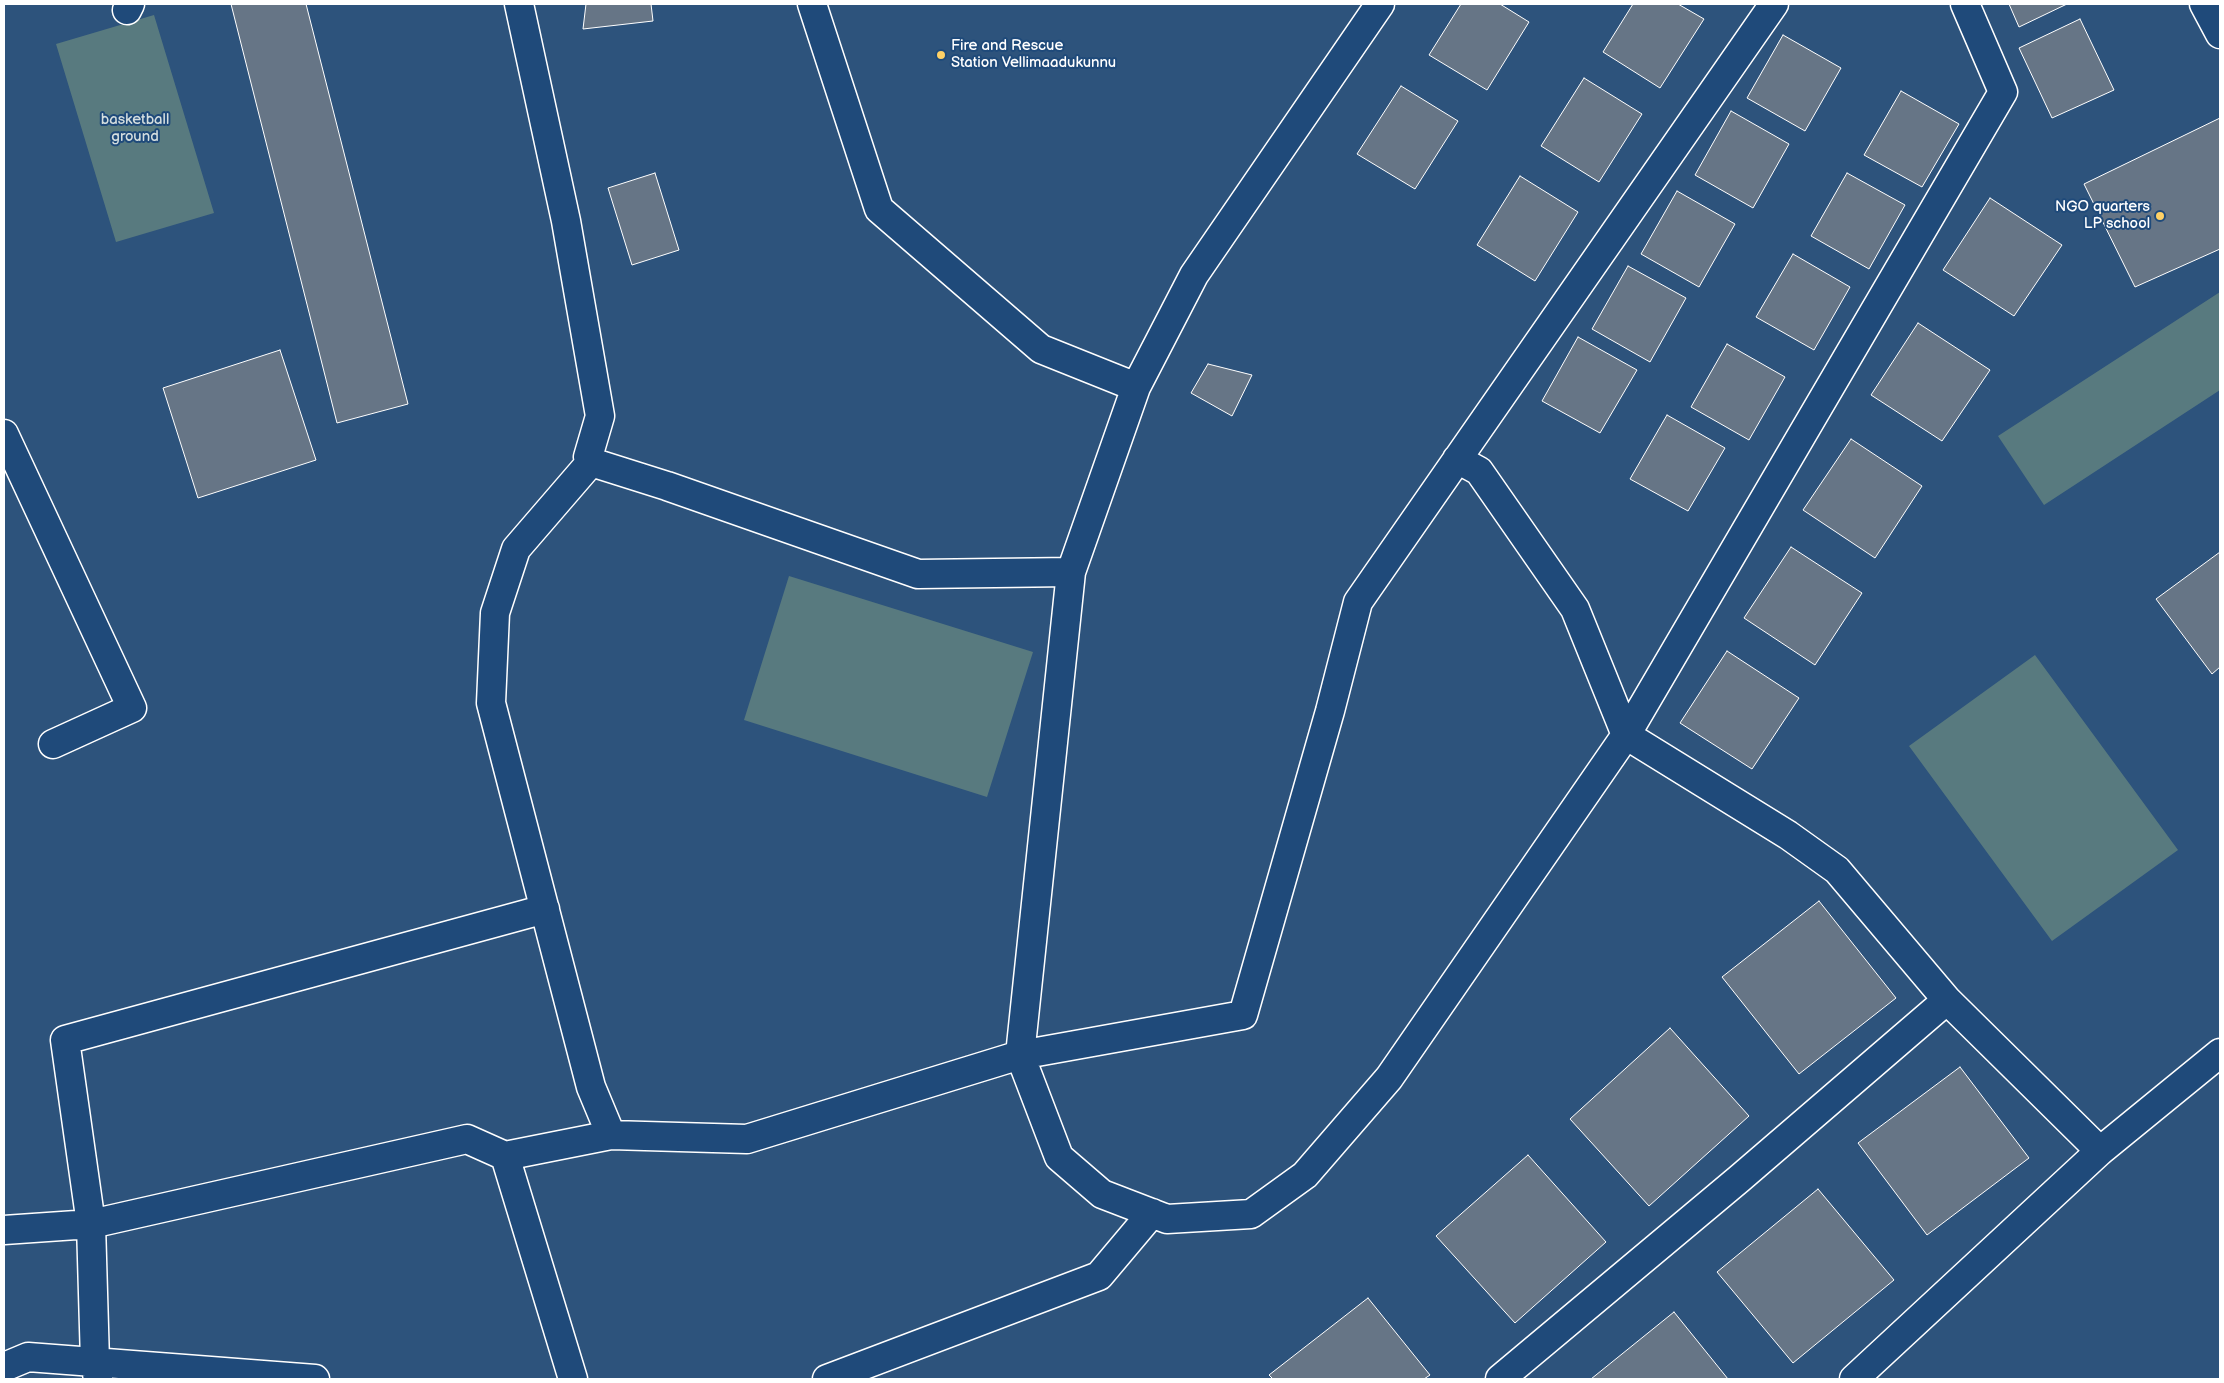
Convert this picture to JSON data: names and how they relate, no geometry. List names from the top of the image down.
{
  "parks": ["basketball ground"],
  "places": ["Fire and Rescue Station Vellimaadukunnu", "NGO quarters LP school"]
}
